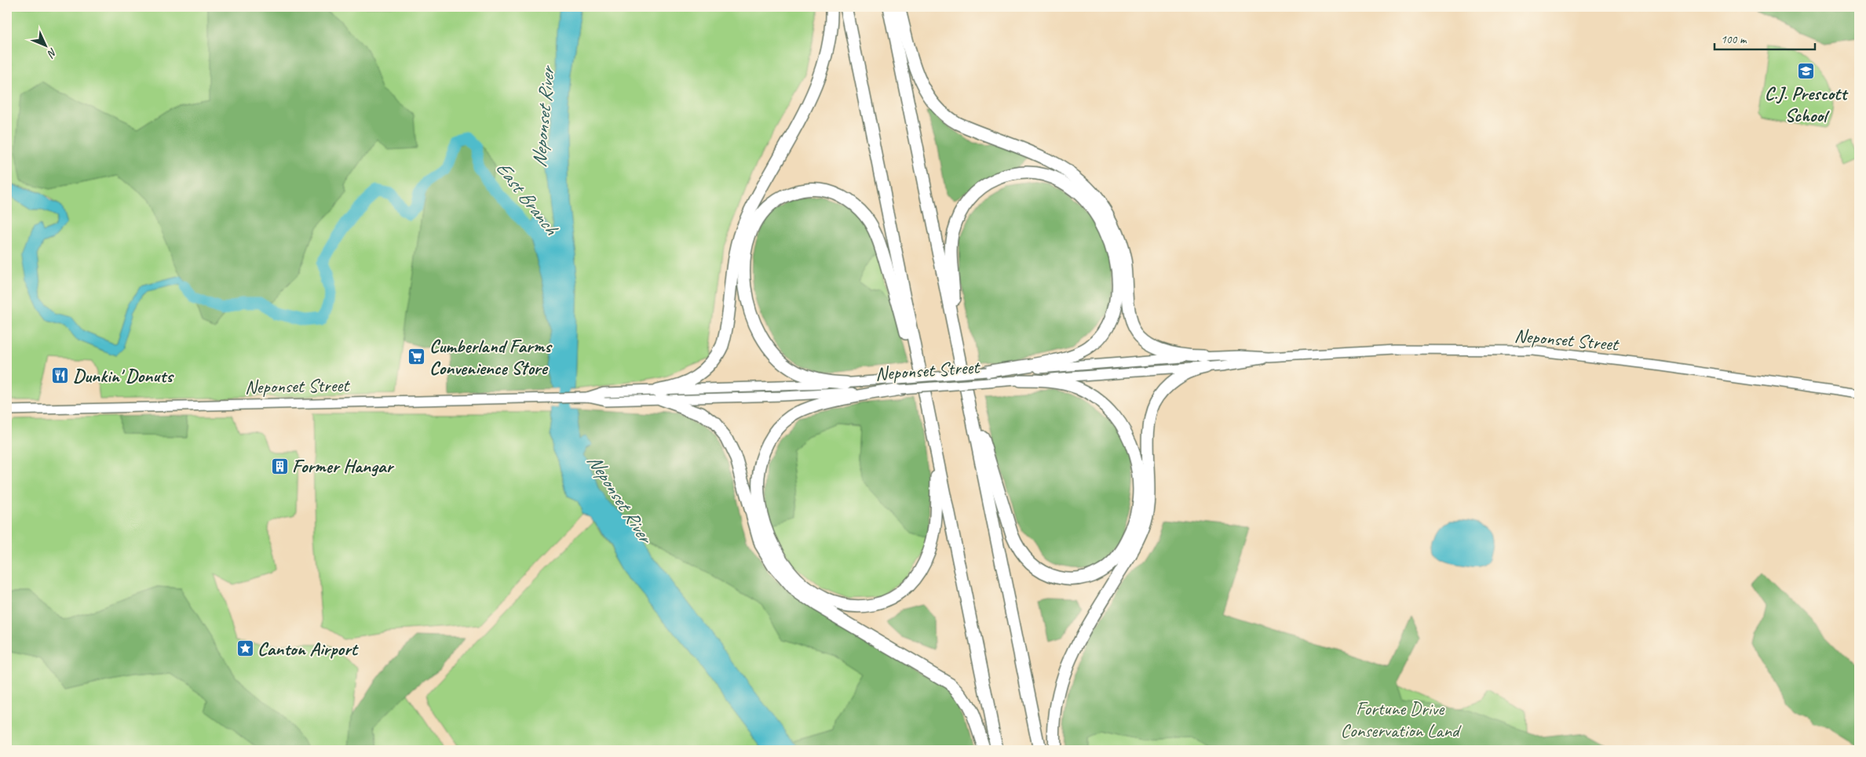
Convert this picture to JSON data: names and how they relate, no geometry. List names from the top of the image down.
{
  "streets": {
    "main road": ["Neponset Street"]
  },
  "water": ["Neponset River", "East Branch"],
  "parks": ["Fortune Drive Conservation Land"],
  "places": {
    "school or university": ["C.J. Prescott School"],
    "supermarket": ["Cumberland Farms Convenience Store"],
    "restaurant": ["Dunkin' Donuts"],
    "building": ["Former Hangar"],
    "place": ["Canton Airport"]
  },
  "scale_bar": "100 m",
  "north": "bottom right"
}
